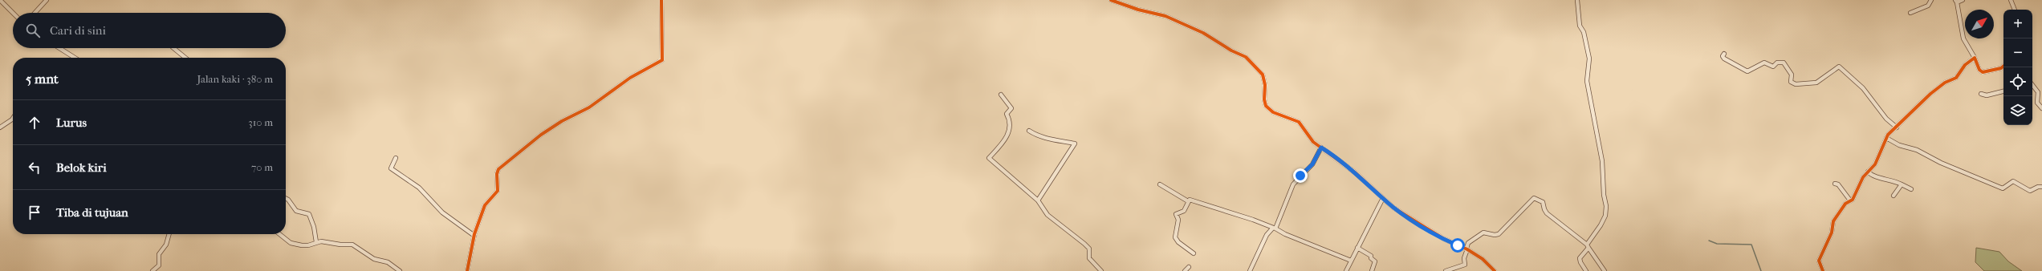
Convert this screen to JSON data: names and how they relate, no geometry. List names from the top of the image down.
{
  "north": "top right",
  "page": {
    "map_buttons": ["+", "−"],
    "search": "Cari di sini",
    "heading": ["5 mnt", "Jalan kaki · 380 m"],
    "list": [
      ["Lurus", "310 m"],
      ["Belok kiri", "70 m"],
      "Tiba di tujuan"
    ]
  }
}
